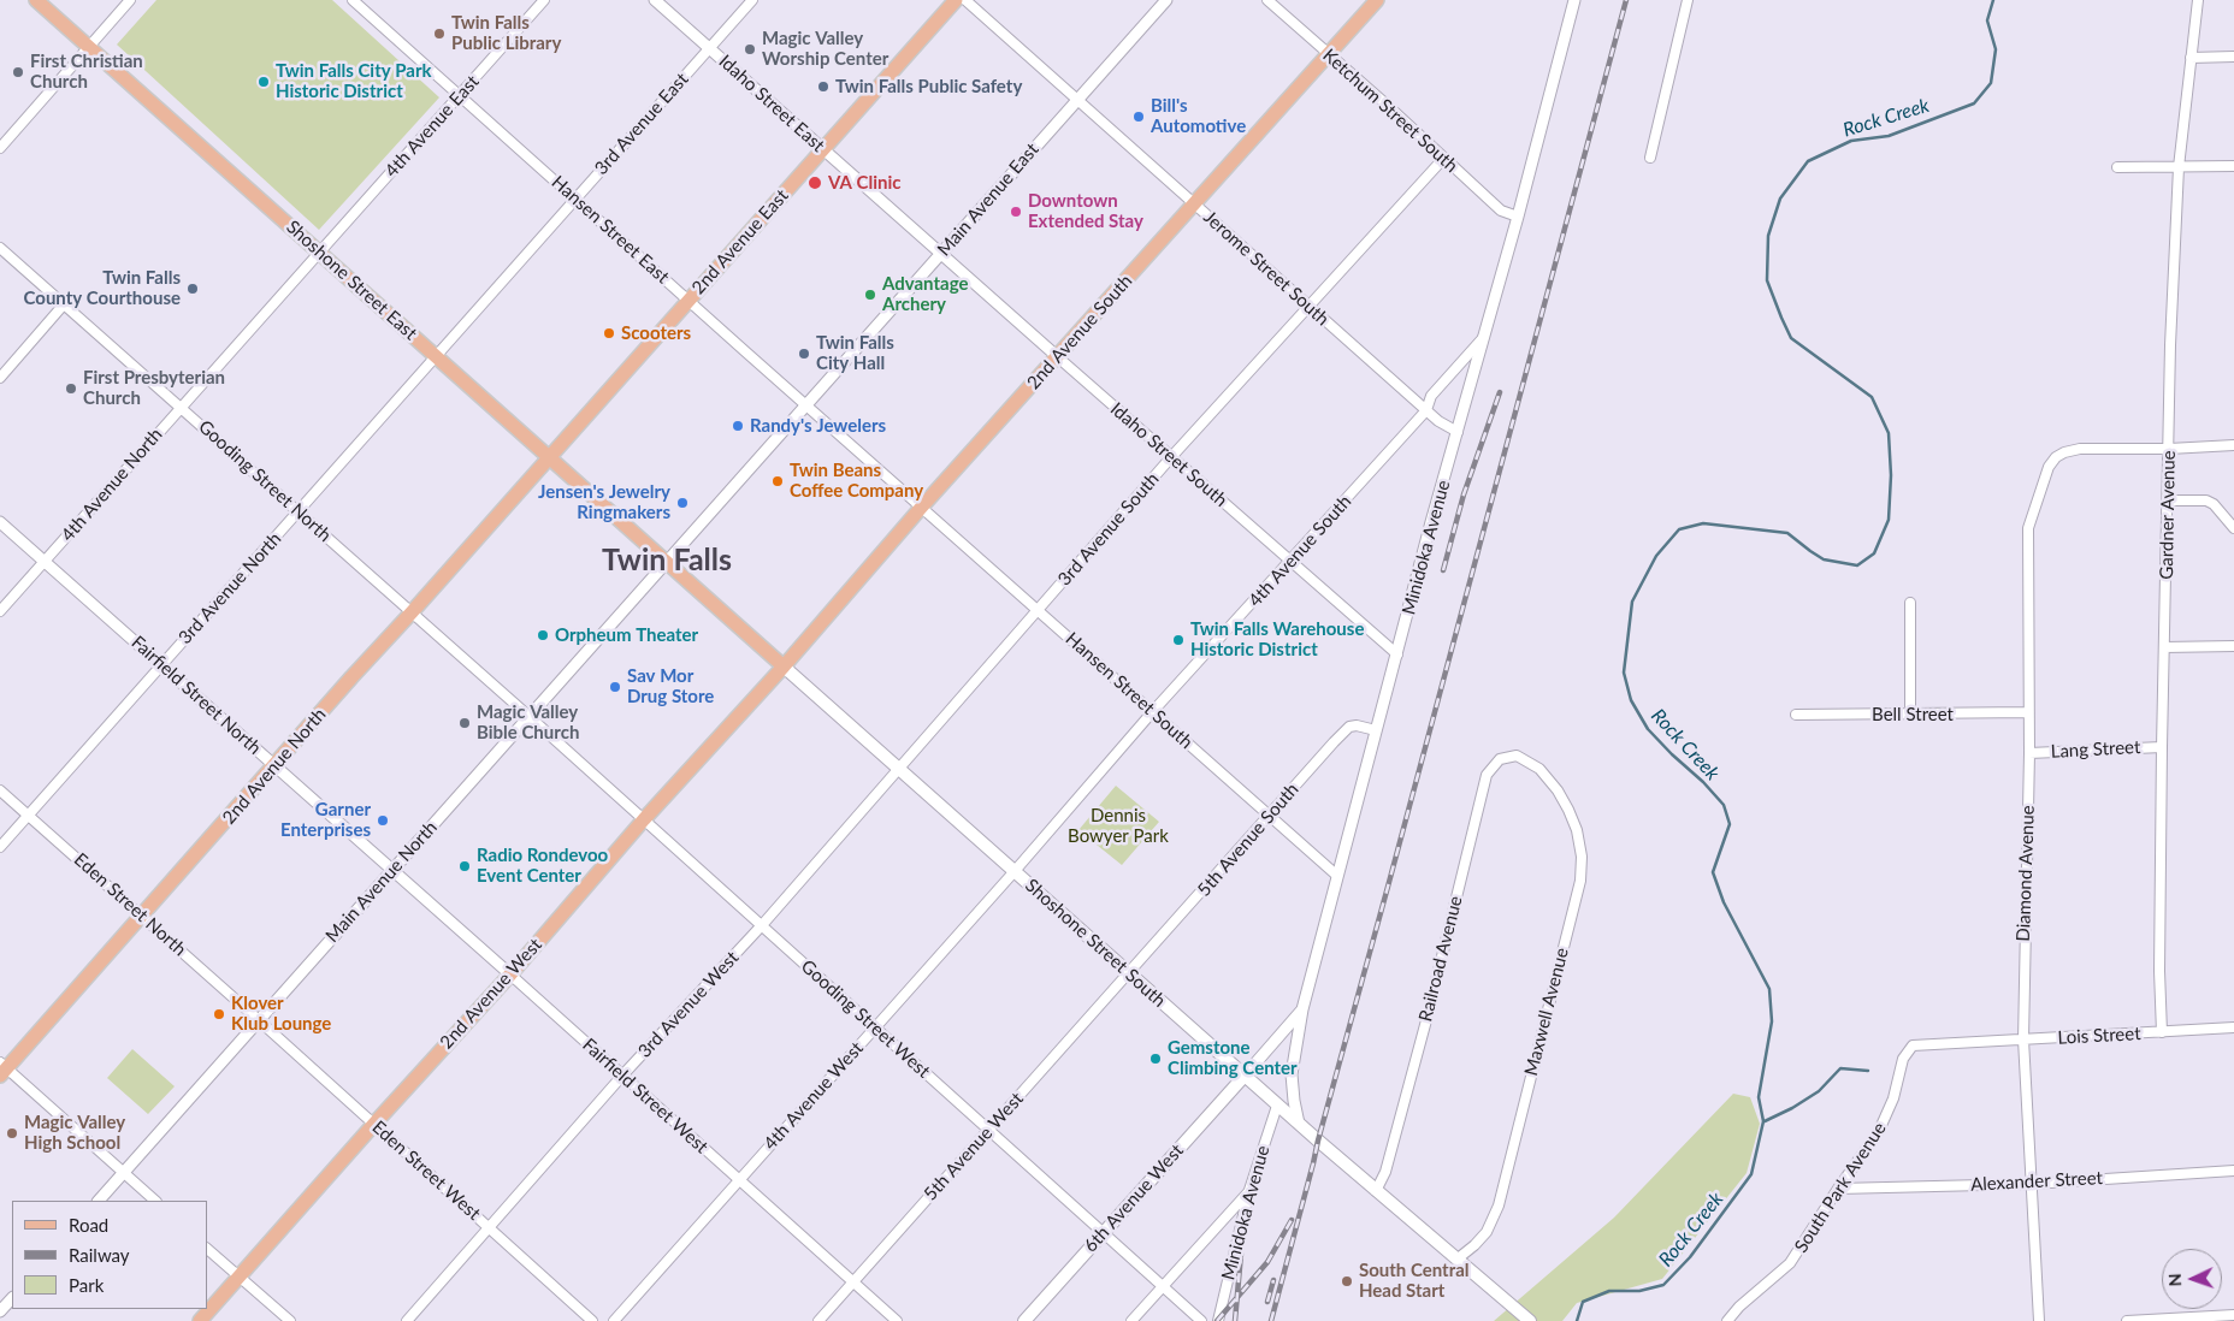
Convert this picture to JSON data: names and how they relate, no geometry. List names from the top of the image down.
{
  "streets": {
    "main road": [
      "2nd Avenue East",
      "Shoshone Street East",
      "2nd Avenue South",
      "2nd Avenue North",
      "Shoshone Street South",
      "2nd Avenue West",
      "6th Avenue West"
    ],
    "street": [
      "Idaho Street East",
      "Ketchum Street South",
      "3rd Avenue East",
      "4th Avenue East",
      "Main Avenue East",
      "Hansen Street East",
      "Jerome Street South",
      "Idaho Street South",
      "Gooding Street North",
      "4th Avenue North",
      "Gardner Avenue",
      "3rd Avenue South",
      "Minidoka Avenue",
      "4th Avenue South",
      "3rd Avenue North",
      "Hansen Street South",
      "Fairfield Street North",
      "Bell Street",
      "Lang Street",
      "5th Avenue South",
      "Diamond Avenue",
      "Main Avenue North",
      "Eden Street North",
      "Railroad Avenue",
      "3rd Avenue West",
      "Maxwell Avenue",
      "Gooding Street West",
      "Lois Street",
      "Fairfield Street West",
      "4th Avenue West",
      "5th Avenue West",
      "Eden Street West",
      "Alexander Street",
      "South Park Avenue"
    ]
  },
  "crossings": [
    ["Idaho Street East", "3rd Avenue East"],
    ["Idaho Street East", "Main Avenue East"],
    ["Idaho Street East", "2nd Avenue East"],
    ["Idaho Street East", "Idaho Street South"],
    ["Ketchum Street South", "2nd Avenue South"],
    ["Ketchum Street South", "3rd Avenue South"],
    ["Ketchum Street South", "Minidoka Avenue"],
    ["3rd Avenue East", "Hansen Street East"],
    ["3rd Avenue East", "Shoshone Street East"],
    ["3rd Avenue East", "3rd Avenue North"],
    ["4th Avenue East", "Hansen Street East"],
    ["4th Avenue East", "Shoshone Street East"],
    ["4th Avenue East", "4th Avenue North"],
    ["Main Avenue East", "Hansen Street East"],
    ["Main Avenue East", "Jerome Street South"],
    ["Main Avenue East", "Shoshone Street East"],
    ["Main Avenue East", "Idaho Street South"],
    ["Main Avenue East", "Main Avenue North"],
    ["Main Avenue East", "Shoshone Street South"],
    ["Hansen Street East", "2nd Avenue East"],
    ["Hansen Street East", "2nd Avenue South"],
    ["Hansen Street East", "Hansen Street South"],
    ["2nd Avenue East", "Shoshone Street East"],
    ["2nd Avenue East", "2nd Avenue North"],
    ["Jerome Street South", "2nd Avenue South"],
    ["Jerome Street South", "3rd Avenue South"],
    ["Jerome Street South", "Minidoka Avenue"],
    ["Jerome Street South", "4th Avenue South"],
    ["Shoshone Street East", "4th Avenue North"],
    ["Shoshone Street East", "3rd Avenue North"],
    ["Shoshone Street East", "2nd Avenue North"],
    ["Shoshone Street East", "Main Avenue North"],
    ["Shoshone Street East", "Shoshone Street South"],
    ["2nd Avenue South", "Idaho Street South"],
    ["2nd Avenue South", "Hansen Street South"],
    ["2nd Avenue South", "Shoshone Street South"],
    ["2nd Avenue South", "2nd Avenue West"],
    ["Idaho Street South", "3rd Avenue South"],
    ["Idaho Street South", "Minidoka Avenue"],
    ["Idaho Street South", "4th Avenue South"],
    ["Gooding Street North", "4th Avenue North"],
    ["Gooding Street North", "3rd Avenue North"],
    ["Gooding Street North", "2nd Avenue North"],
    ["Gooding Street North", "Main Avenue North"],
    ["Gooding Street North", "Gooding Street West"],
    ["4th Avenue North", "Fairfield Street North"],
    ["Gardner Avenue", "Lang Street"],
    ["Gardner Avenue", "Diamond Avenue"],
    ["Gardner Avenue", "Lois Street"],
    ["3rd Avenue South", "Hansen Street South"],
    ["3rd Avenue South", "Shoshone Street South"],
    ["3rd Avenue South", "3rd Avenue West"],
    ["Minidoka Avenue", "4th Avenue South"],
    ["Minidoka Avenue", "Hansen Street South"],
    ["Minidoka Avenue", "5th Avenue South"],
    ["Minidoka Avenue", "Shoshone Street South"],
    ["Minidoka Avenue", "6th Avenue West"],
    ["4th Avenue South", "Hansen Street South"],
    ["4th Avenue South", "Shoshone Street South"],
    ["4th Avenue South", "4th Avenue West"],
    ["3rd Avenue North", "Fairfield Street North"],
    ["3rd Avenue North", "Eden Street North"],
    ["Hansen Street South", "5th Avenue South"],
    ["Fairfield Street North", "2nd Avenue North"],
    ["Fairfield Street North", "Main Avenue North"],
    ["Fairfield Street North", "Fairfield Street West"],
    ["Bell Street", "Diamond Avenue"],
    ["Lang Street", "Diamond Avenue"],
    ["2nd Avenue North", "Eden Street North"],
    ["5th Avenue South", "Shoshone Street South"],
    ["5th Avenue South", "5th Avenue West"],
    ["Diamond Avenue", "Lois Street"],
    ["Diamond Avenue", "Alexander Street"],
    ["Main Avenue North", "Eden Street North"],
    ["Main Avenue North", "Shoshone Street South"],
    ["Main Avenue North", "Gooding Street West"],
    ["Main Avenue North", "Fairfield Street West"],
    ["Main Avenue North", "Eden Street West"],
    ["Eden Street North", "Eden Street West"],
    ["Shoshone Street South", "Railroad Avenue"],
    ["Shoshone Street South", "2nd Avenue West"],
    ["Shoshone Street South", "3rd Avenue West"],
    ["Shoshone Street South", "Maxwell Avenue"],
    ["Shoshone Street South", "4th Avenue West"],
    ["Shoshone Street South", "5th Avenue West"],
    ["Shoshone Street South", "6th Avenue West"],
    ["Railroad Avenue", "Maxwell Avenue"],
    ["2nd Avenue West", "Gooding Street West"],
    ["2nd Avenue West", "Fairfield Street West"],
    ["2nd Avenue West", "Eden Street West"],
    ["3rd Avenue West", "Gooding Street West"],
    ["3rd Avenue West", "Fairfield Street West"],
    ["3rd Avenue West", "Eden Street West"],
    ["Gooding Street West", "4th Avenue West"],
    ["Gooding Street West", "5th Avenue West"],
    ["Gooding Street West", "6th Avenue West"],
    ["Lois Street", "South Park Avenue"],
    ["Fairfield Street West", "4th Avenue West"],
    ["Fairfield Street West", "5th Avenue West"],
    ["Alexander Street", "South Park Avenue"]
  ],
  "districts": ["Twin Falls"],
  "water": ["Rock Creek"],
  "parks": ["Dennis Bowyer Park"],
  "places": [
    "Twin Falls Public Library",
    "Magic Valley Worship Center",
    "First Christian Church",
    "Twin Falls City Park Historic District",
    "Twin Falls Public Safety",
    "Bill's Automotive",
    "VA Clinic",
    "Downtown Extended Stay",
    "Twin Falls County Courthouse",
    "Advantage Archery",
    "Scooters",
    "Twin Falls City Hall",
    "First Presbyterian Church",
    "Randy's Jewelers",
    "Twin Beans Coffee Company",
    "Jensen's Jewelry Ringmakers",
    "Orpheum Theater",
    "Twin Falls Warehouse Historic District",
    "Sav Mor Drug Store",
    "Magic Valley Bible Church",
    "Garner Enterprises",
    "Radio Rondevoo Event Center",
    "Klover Klub Lounge",
    "Gemstone Climbing Center",
    "Magic Valley High School",
    "South Central Head Start"
  ],
  "legend": ["Road", "Railway", "Park"],
  "north": "left"
}
